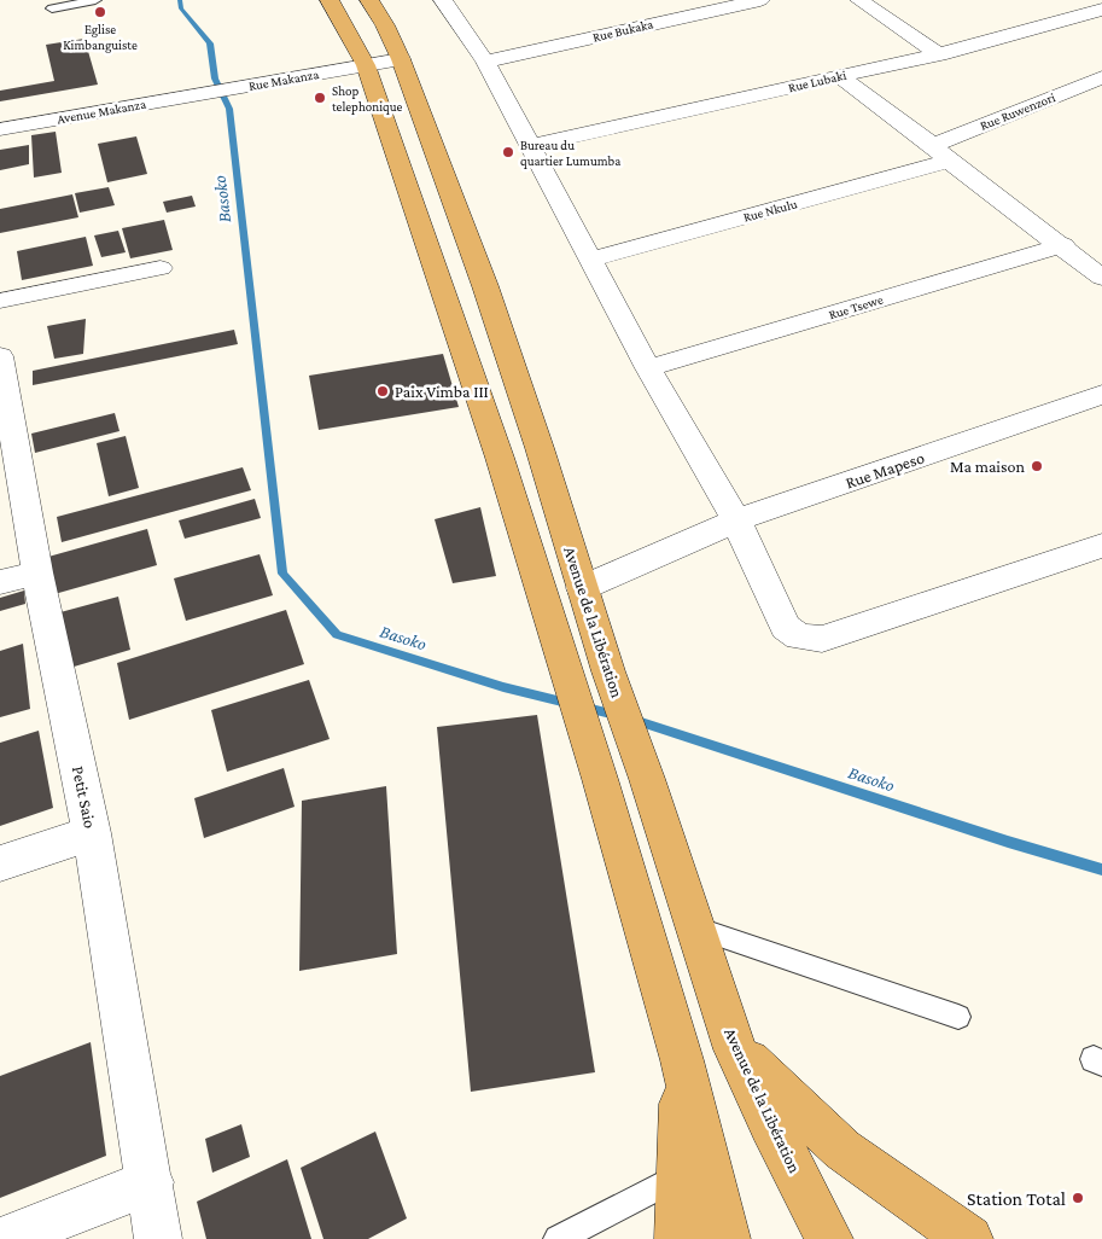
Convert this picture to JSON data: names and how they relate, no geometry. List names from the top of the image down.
{
  "streets": {
    "highway": ["Avenue de la Libération"],
    "street": [
      "Rue Bukaka",
      "Rue Makanza",
      "Rue Lubaki",
      "Avenue Makanza",
      "Rue Ruwenzori",
      "Rue Nkulu",
      "Rue Tsewe",
      "Rue Mapeso",
      "Petit Saio"
    ]
  },
  "crossings": [
    ["Rue Makanza", "Avenue Makanza"],
    ["Rue Makanza", "Avenue de la Libération"],
    ["Rue Ruwenzori", "Rue Nkulu"],
    ["Rue Mapeso", "Avenue de la Libération"]
  ],
  "water": ["Basoko"],
  "places": [
    "Eglise Kimbanguiste",
    "Shop telephonique",
    "Bureau du quartier Lumumba",
    "Paix Vimba III",
    "Ma maison",
    "Station Total"
  ]
}
